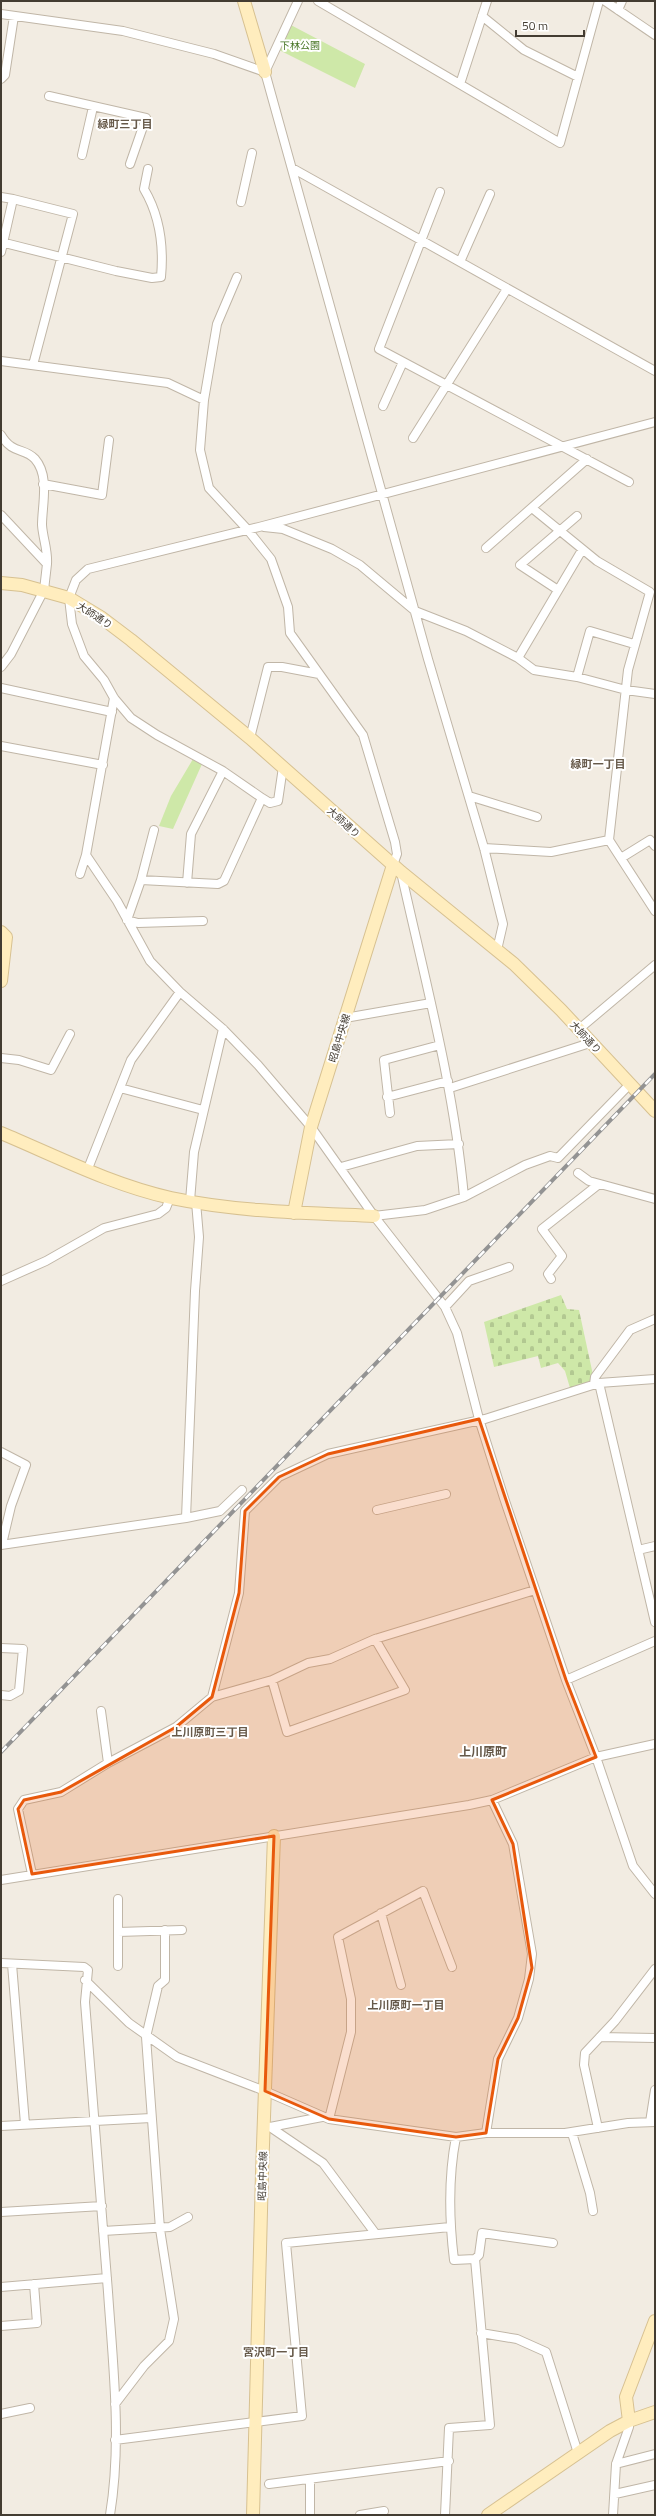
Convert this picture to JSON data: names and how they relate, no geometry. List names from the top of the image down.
{
  "streets": {
    "street": ["大師通り", "昭島中央線"]
  },
  "crossings": [
    ["大師通り", "昭島中央線"]
  ],
  "districts": [
    "緑町三丁目",
    "緑町一丁目",
    "上川原町三丁目",
    "上川原町",
    "上川原町一丁目",
    "宮沢町一丁目"
  ],
  "parks": ["下林公園"],
  "scale_bar": "50 m"
}
